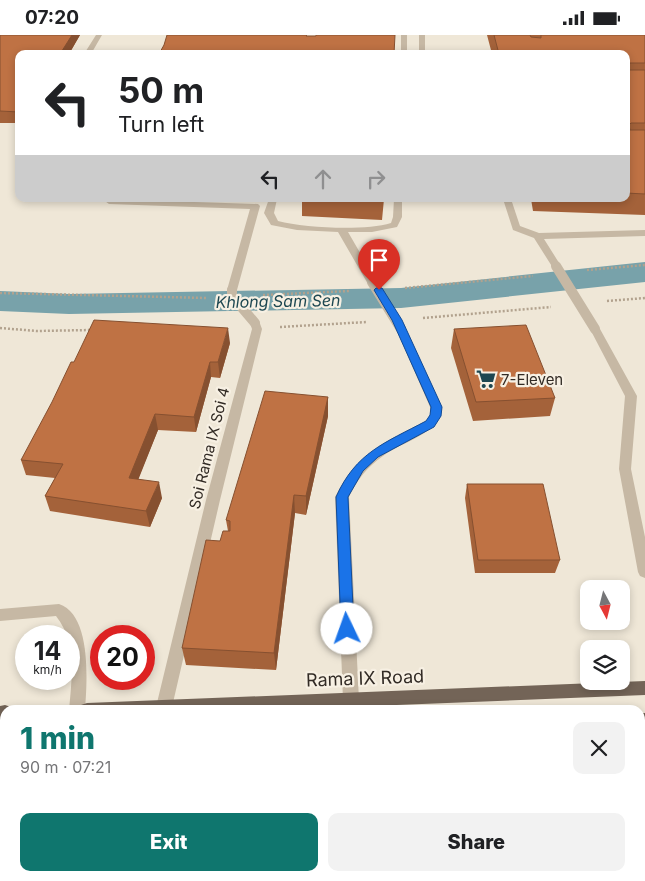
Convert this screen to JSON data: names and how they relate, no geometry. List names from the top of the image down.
{
  "streets": {
    "main road": ["Rama IX Road"],
    "street": ["Soi Rama IX Soi 4"]
  },
  "water": ["Khlong Sam Sen"],
  "places": {
    "supermarket": ["7-Eleven"]
  },
  "north": "bottom",
  "page": {
    "status": "07:20",
    "turn": ["50 m", "Turn left"],
    "speed": "14 km/h",
    "limit": "20",
    "heading": ["1 min", "90 m · 07:21"],
    "buttons": ["Exit", "Share"]
  }
}
